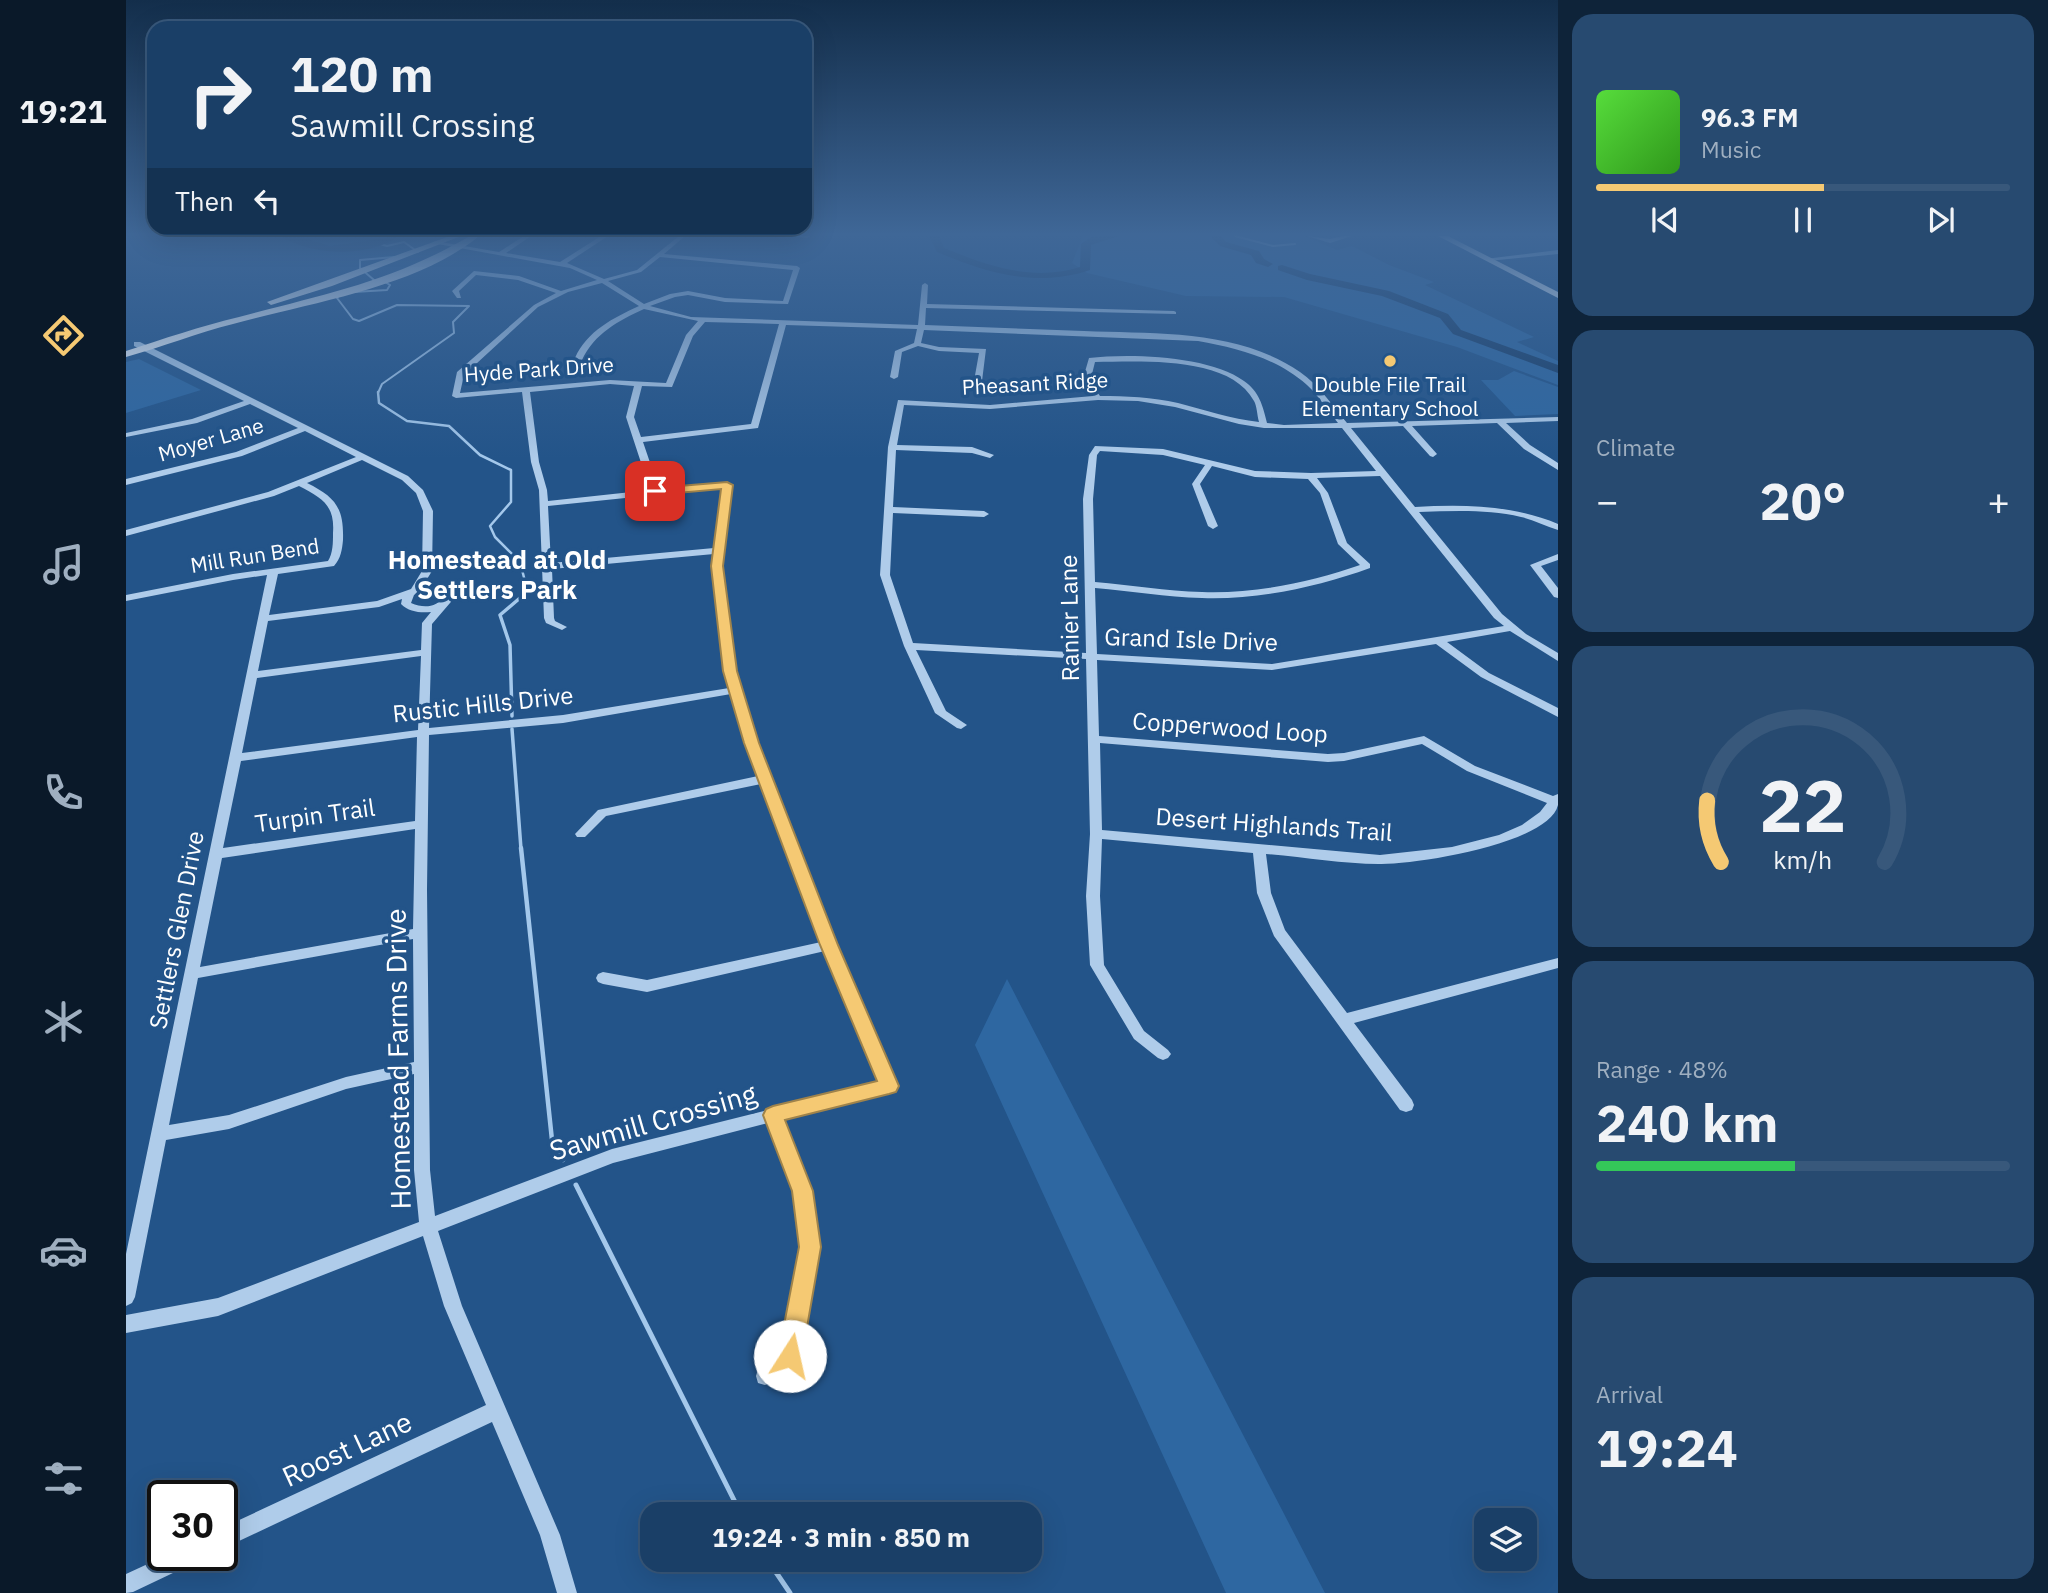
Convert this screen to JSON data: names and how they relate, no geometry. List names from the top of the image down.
{
  "streets": {
    "street": [
      "Hyde Park Drive",
      "Pheasant Ridge",
      "Moyer Lane",
      "Mill Run Bend",
      "Ranier Lane",
      "Grand Isle Drive",
      "Rustic Hills Drive",
      "Copperwood Loop",
      "Turpin Trail",
      "Desert Highlands Trail",
      "Settlers Glen Drive",
      "Homestead Farms Drive",
      "Sawmill Crossing",
      "Roost Lane"
    ]
  },
  "crossings": [
    ["Pheasant Ridge", "Grand Isle Drive"],
    ["Mill Run Bend", "Settlers Glen Drive"],
    ["Ranier Lane", "Grand Isle Drive"],
    ["Ranier Lane", "Copperwood Loop"],
    ["Ranier Lane", "Desert Highlands Trail"],
    ["Rustic Hills Drive", "Settlers Glen Drive"],
    ["Rustic Hills Drive", "Homestead Farms Drive"],
    ["Rustic Hills Drive", "Sawmill Crossing"],
    ["Copperwood Loop", "Desert Highlands Trail"],
    ["Turpin Trail", "Settlers Glen Drive"],
    ["Turpin Trail", "Homestead Farms Drive"],
    ["Homestead Farms Drive", "Sawmill Crossing"],
    ["Homestead Farms Drive", "Roost Lane"]
  ],
  "districts": ["Homestead at Old Settlers Park"],
  "places": ["Double File Trail Elementary School"],
  "page": {
    "tabs": "19:21",
    "turn": ["120 m", "Sawmill Crossing"],
    "song": ["96.3 FM", "Music"],
    "then": "Then",
    "tile": [
      "Climate",
      ["Range · 48%", "240 km"],
      ["Arrival", "19:24"]
    ],
    "heat": ["−", "20°", "+"],
    "limit": "30",
    "trip": "19:24 · 3 min · 850 m",
    "gauge": ["22", "km/h"]
  }
}
